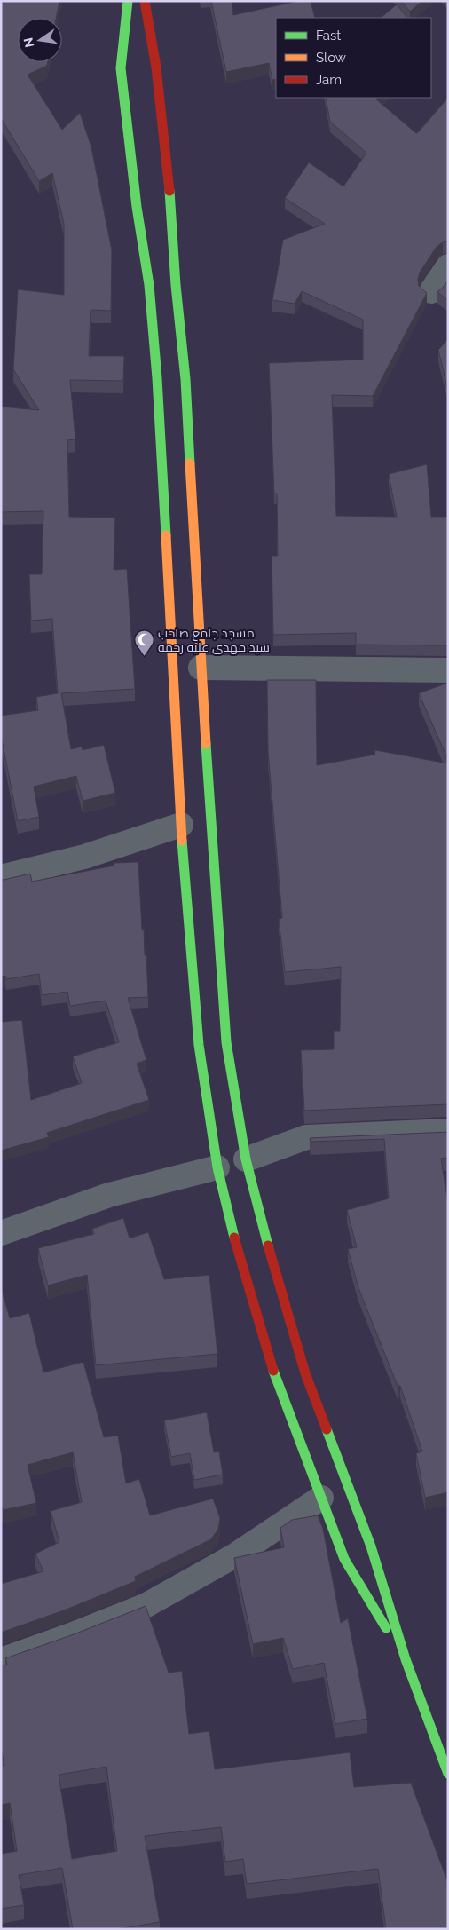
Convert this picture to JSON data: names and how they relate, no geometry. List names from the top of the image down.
{
  "places": {
    "mosque": ["مسجد جامع صاحب سید مهدی علیه رحمه"]
  },
  "legend": ["Fast", "Slow", "Jam"],
  "north": "left"
}
